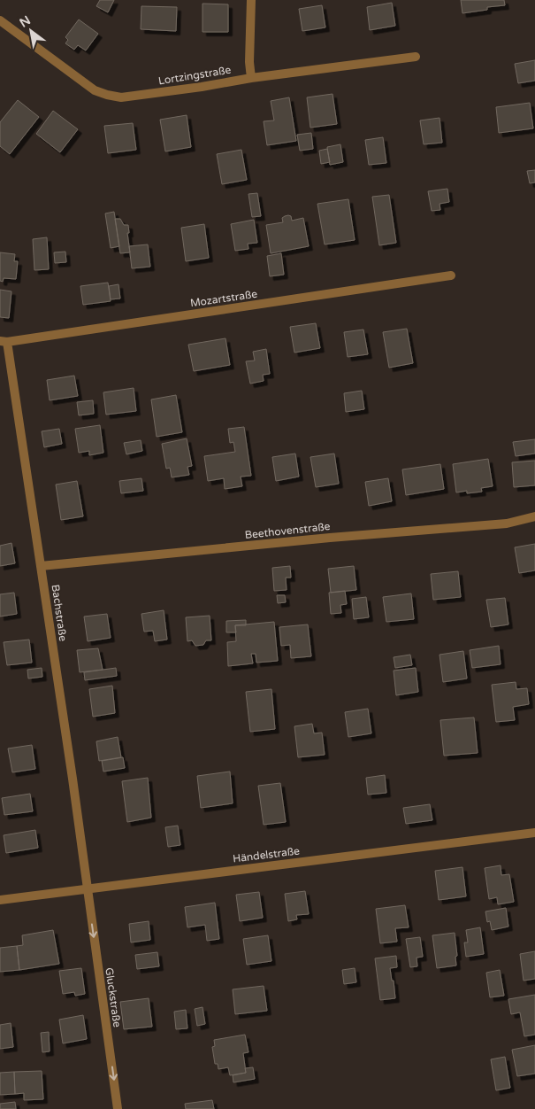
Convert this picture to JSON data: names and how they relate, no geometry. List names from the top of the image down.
{
  "streets": {
    "street": [
      "Lortzingstraße",
      "Mozartstraße",
      "Beethovenstraße",
      "Bachstraße",
      "Händelstraße",
      "Gluckstraße"
    ]
  },
  "crossings": [
    ["Mozartstraße", "Bachstraße"],
    ["Beethovenstraße", "Bachstraße"],
    ["Bachstraße", "Händelstraße"],
    ["Bachstraße", "Gluckstraße"],
    ["Händelstraße", "Gluckstraße"]
  ],
  "one_way": ["Gluckstraße"],
  "north": "top left"
}
